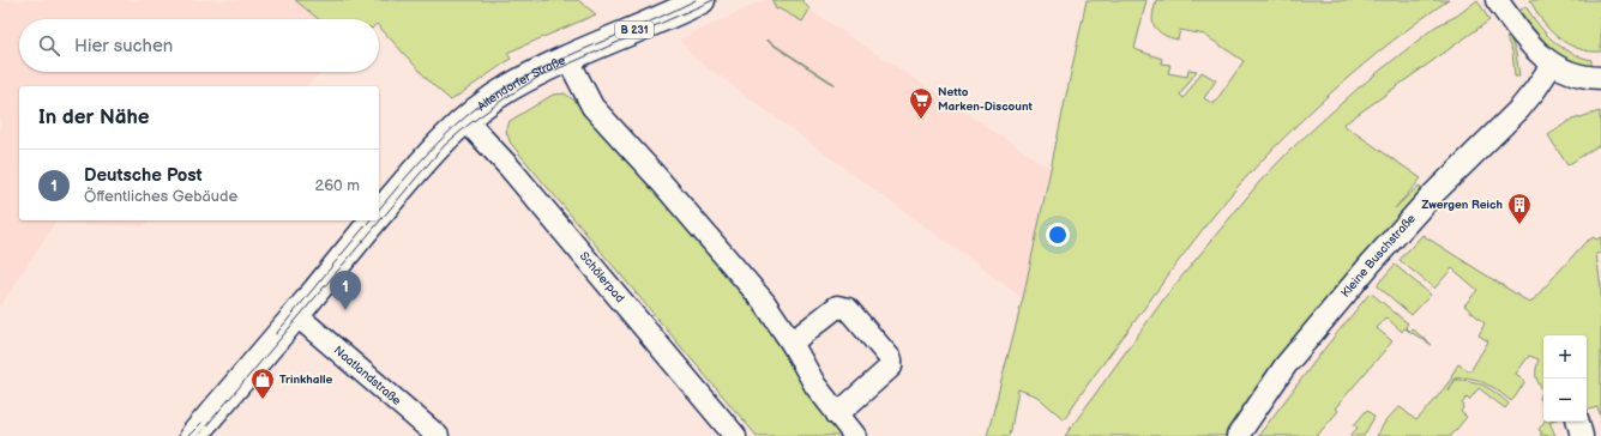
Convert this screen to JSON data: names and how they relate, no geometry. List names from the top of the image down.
{
  "streets": {
    "main road": ["B 231", "Altendorfer Straße"],
    "street": ["Kleine Buschstraße", "Schölerpad", "Naatlandstraße"]
  },
  "crossings": [
    ["Altendorfer Straße", "Schölerpad"],
    ["Altendorfer Straße", "Naatlandstraße"]
  ],
  "places": {
    "supermarket": ["Netto Marken-Discount"],
    "building": ["Zwergen Reich"],
    "shop": ["Trinkhalle"]
  },
  "page": {
    "search": "Hier suchen",
    "heading": "In der Nähe",
    "list": [
      {
        "mark": "1",
        "name": "Deutsche Post",
        "note": "Öffentliches Gebäude",
        "value": "260 m"
      }
    ],
    "pins": "1",
    "map_buttons": ["+", "−"]
  }
}
